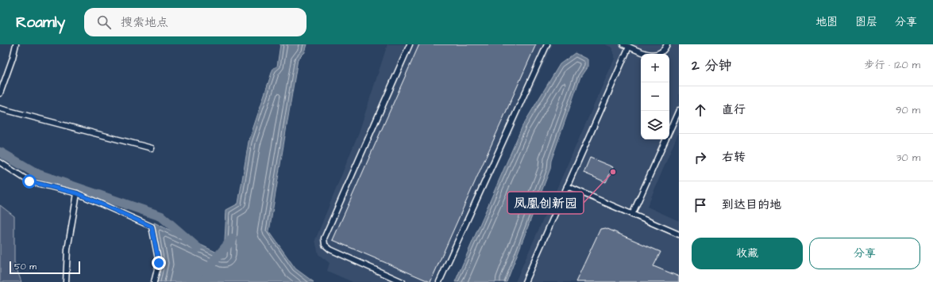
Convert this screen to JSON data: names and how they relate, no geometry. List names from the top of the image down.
{
  "places": ["凤凰创新园"],
  "scale_bar": "50 m",
  "page": {
    "header": "Roamly",
    "search": "搜索地点",
    "nav": ["地图", "图层", "分享"],
    "heading": ["2 分钟", "步行 · 120 m"],
    "map_buttons": ["+", "−"],
    "list": [
      ["直行", "90 m"],
      ["右转", "30 m"],
      "到达目的地"
    ],
    "buttons": ["收藏", "分享"],
    "scale": "50 m"
  }
}
